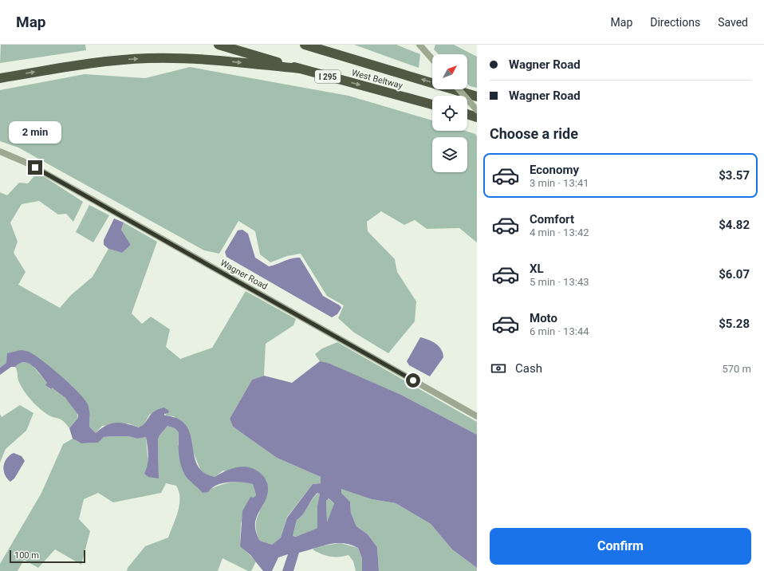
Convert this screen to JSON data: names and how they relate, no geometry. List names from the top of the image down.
{
  "streets": {
    "highway": ["I 295", "West Beltway"],
    "street": ["Wagner Road"]
  },
  "scale_bar": "100 m",
  "north": "top right",
  "page": {
    "header": "Map",
    "nav": ["Map", "Directions", "Saved"],
    "banner": ["Wagner Road", "Wagner Road"],
    "heading": "Choose a ride",
    "bubble": "2 min",
    "list": [
      {
        "name": "Economy",
        "note": "3 min · 13:41",
        "value": "$3.57"
      },
      {
        "name": "Comfort",
        "note": "4 min · 13:42",
        "value": "$4.82"
      },
      {
        "name": "XL",
        "note": "5 min · 13:43",
        "value": "$6.07"
      },
      {
        "name": "Moto",
        "note": "6 min · 13:44",
        "value": "$5.28"
      }
    ],
    "pay": ["Cash", "570 m"],
    "buttons": "Confirm",
    "scale": "100 m"
  }
}
